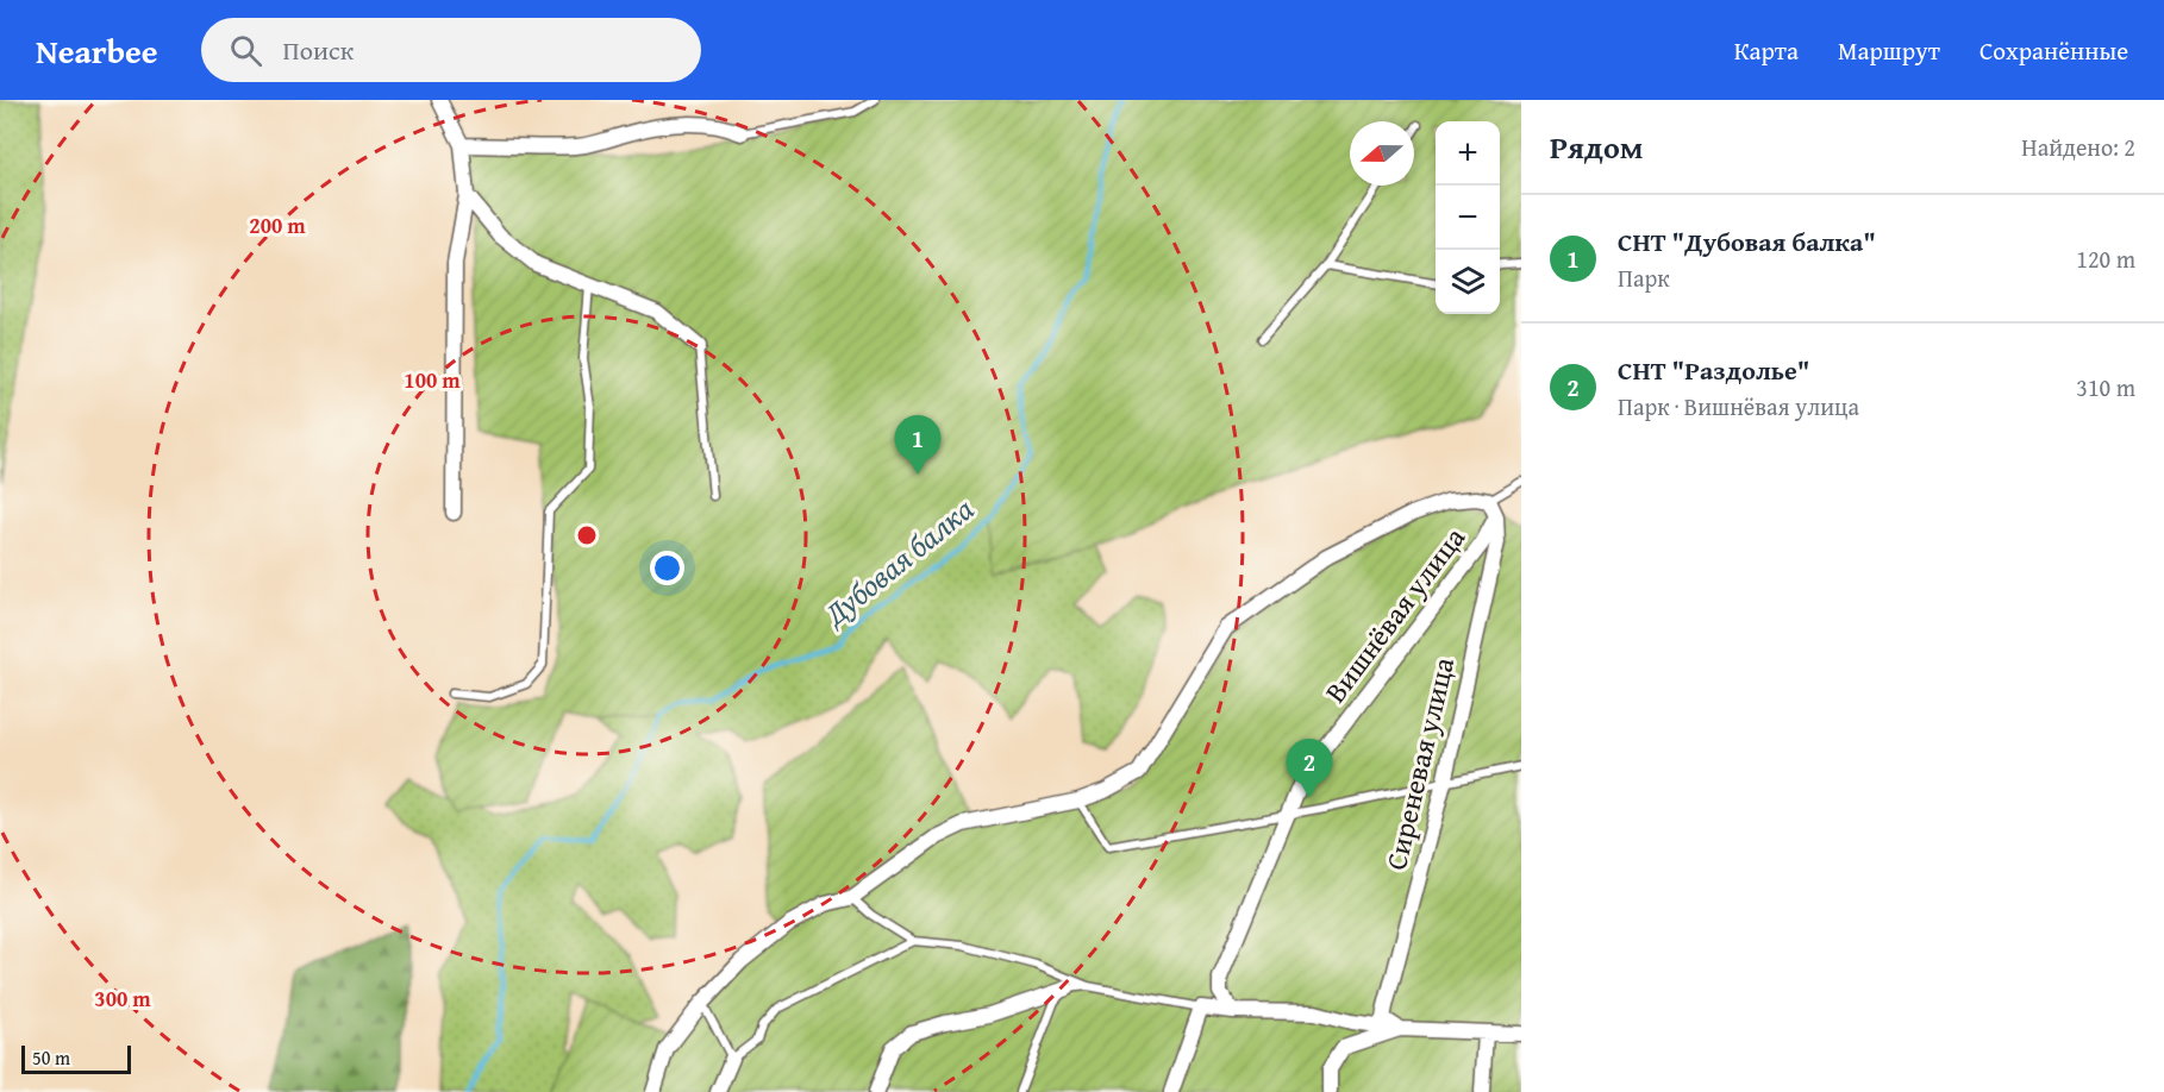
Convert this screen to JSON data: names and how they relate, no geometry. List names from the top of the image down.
{
  "streets": {
    "street": ["Вишнёвая улица", "Сиреневая улица"]
  },
  "crossings": [
    ["Вишнёвая улица", "Сиреневая улица"]
  ],
  "water": ["Дубовая балка"],
  "scale_bar": "50 m",
  "north": "left",
  "page": {
    "header": "Nearbee",
    "search": "Поиск",
    "nav": ["Карта", "Маршрут", "Сохранённые"],
    "heading": ["Рядом", "Найдено: 2"],
    "map_buttons": ["+", "−"],
    "list": [
      {
        "mark": "1",
        "name": "СНТ \"Дубовая балка\"",
        "note": "Парк",
        "value": "120 m"
      },
      {
        "mark": "2",
        "name": "СНТ \"Раздолье\"",
        "note": "Парк · Вишнёвая улица",
        "value": "310 m"
      }
    ],
    "pins": ["1", "2"],
    "scale": "50 m"
  },
  "rings": ["200 m", "100 m", "300 m"]
}
